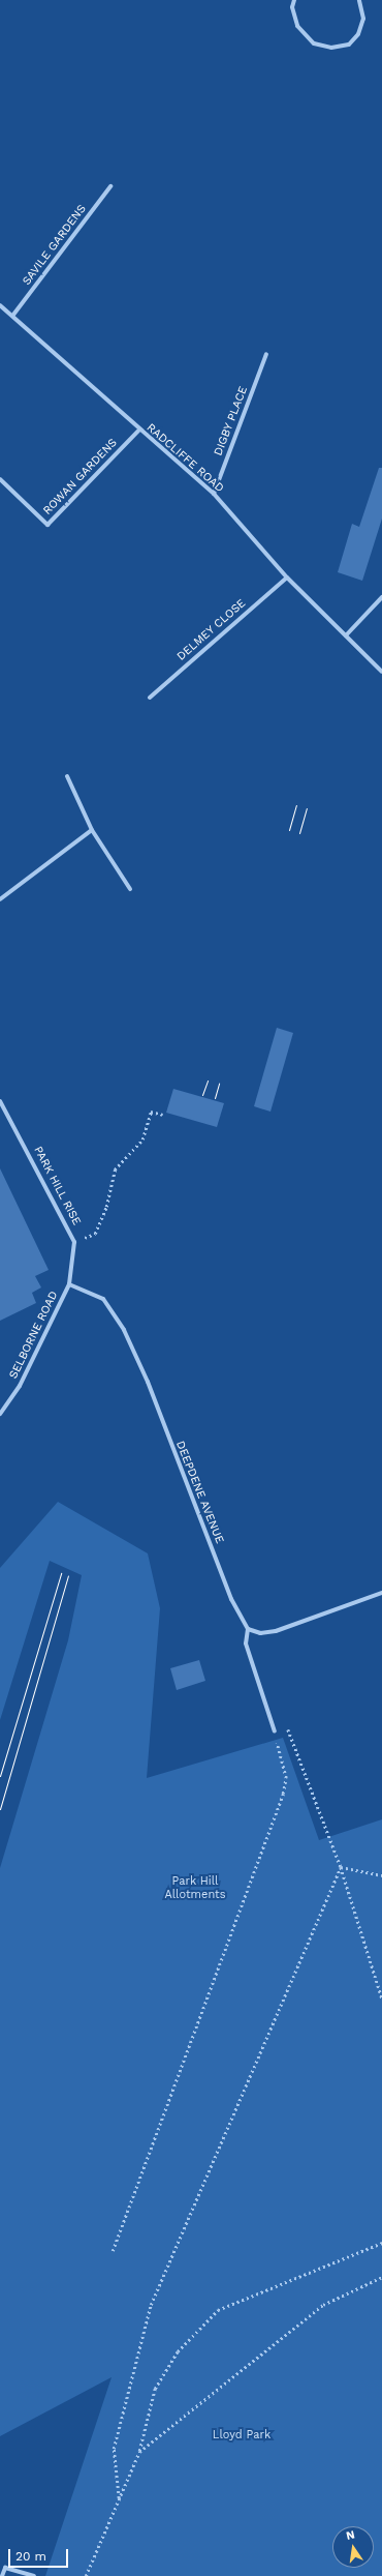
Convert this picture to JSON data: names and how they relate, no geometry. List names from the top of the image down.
{
  "streets": {
    "street": [
      "SAVILE GARDENS",
      "DIGBY PLACE",
      "RADCLIFFE ROAD",
      "ROWAN GARDENS",
      "DELMEY CLOSE",
      "PARK HILL RISE",
      "SELBORNE ROAD",
      "DEEPDENE AVENUE"
    ]
  },
  "crossings": [
    ["SAVILE GARDENS", "RADCLIFFE ROAD"],
    ["DIGBY PLACE", "RADCLIFFE ROAD"],
    ["RADCLIFFE ROAD", "ROWAN GARDENS"],
    ["RADCLIFFE ROAD", "DELMEY CLOSE"],
    ["PARK HILL RISE", "SELBORNE ROAD"],
    ["PARK HILL RISE", "DEEPDENE AVENUE"],
    ["SELBORNE ROAD", "DEEPDENE AVENUE"]
  ],
  "parks": ["Park Hill Allotments", "Lloyd Park"],
  "scale_bar": "20 m",
  "north": "top"
}
